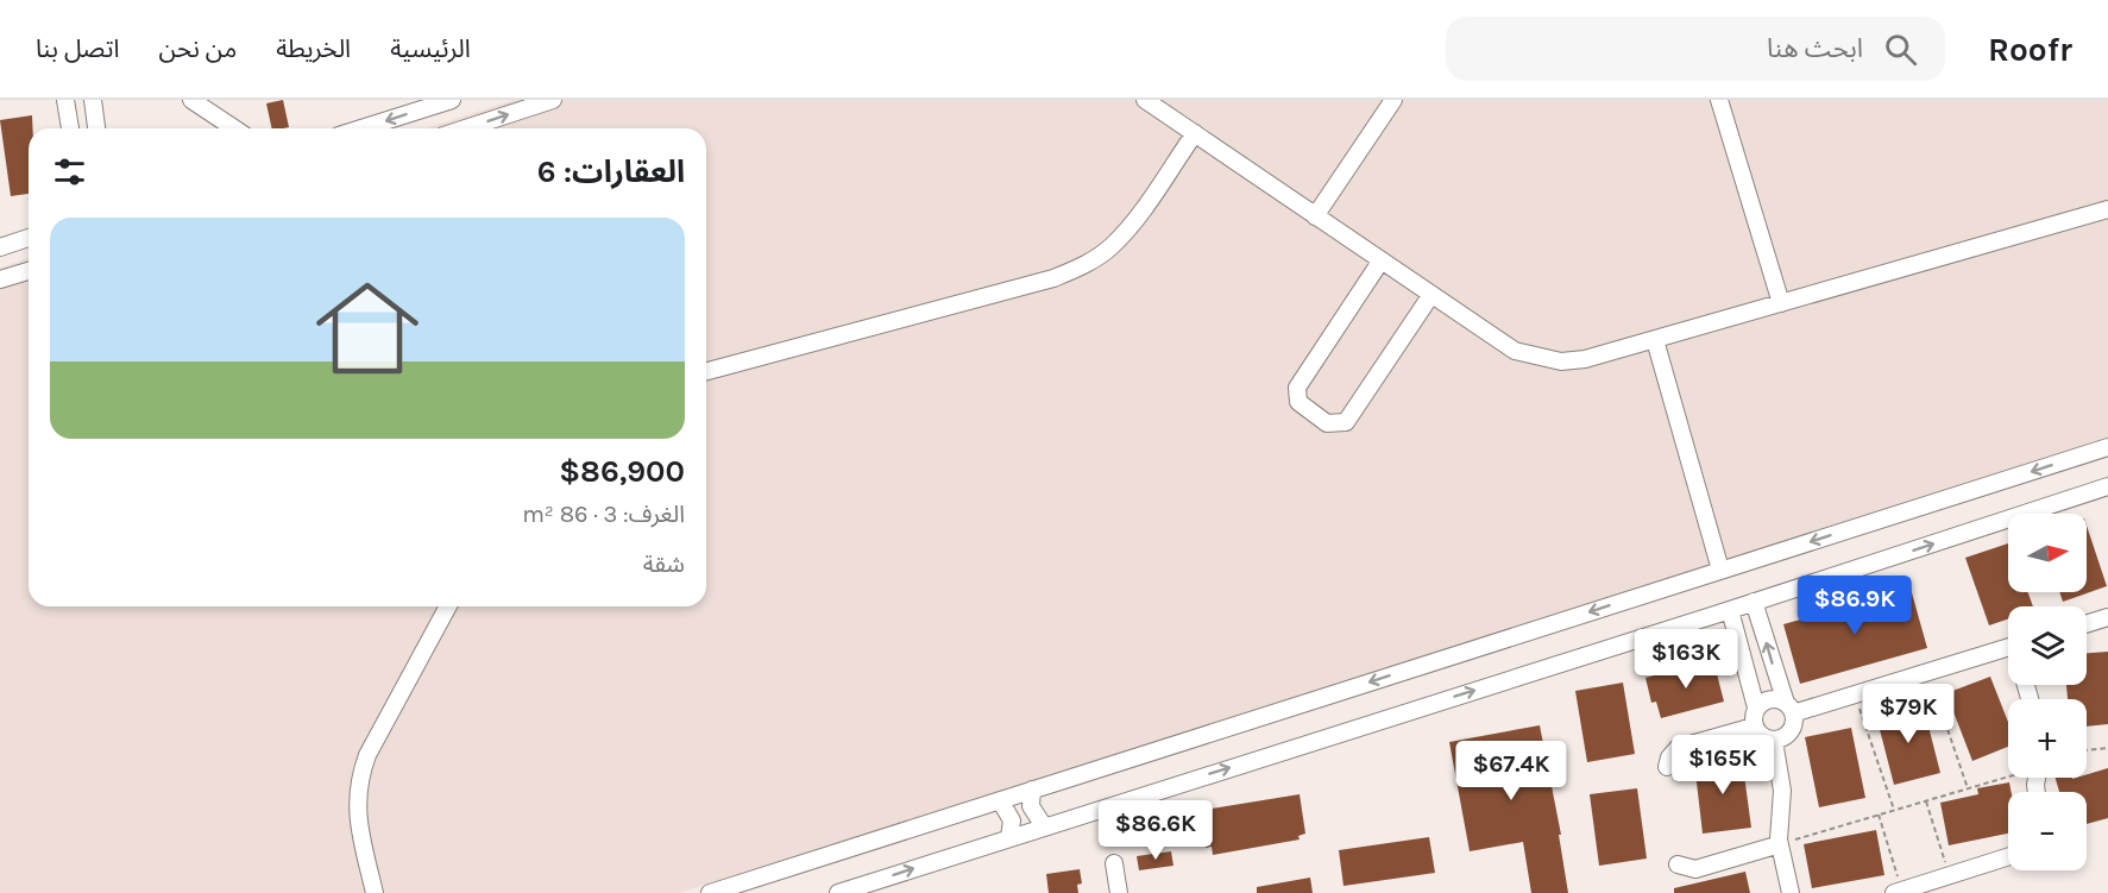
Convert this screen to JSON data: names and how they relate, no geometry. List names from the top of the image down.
{
  "north": "right",
  "page": {
    "header": "Roofr",
    "search": "ابحث هنا",
    "nav": [
      "الرئيسية",
      "الخريطة",
      "من نحن",
      "اتصل بنا"
    ],
    "heading": "العقارات: 6",
    "list": [
      {
        "name": "$86,900",
        "note": "الغرف: 3 · 86 m² · شقة"
      }
    ],
    "map_buttons": ["+", "−"],
    "price": [
      "$86.9K",
      "$163K",
      "$79K",
      "$165K",
      "$67.4K",
      "$86.6K"
    ]
  }
}
